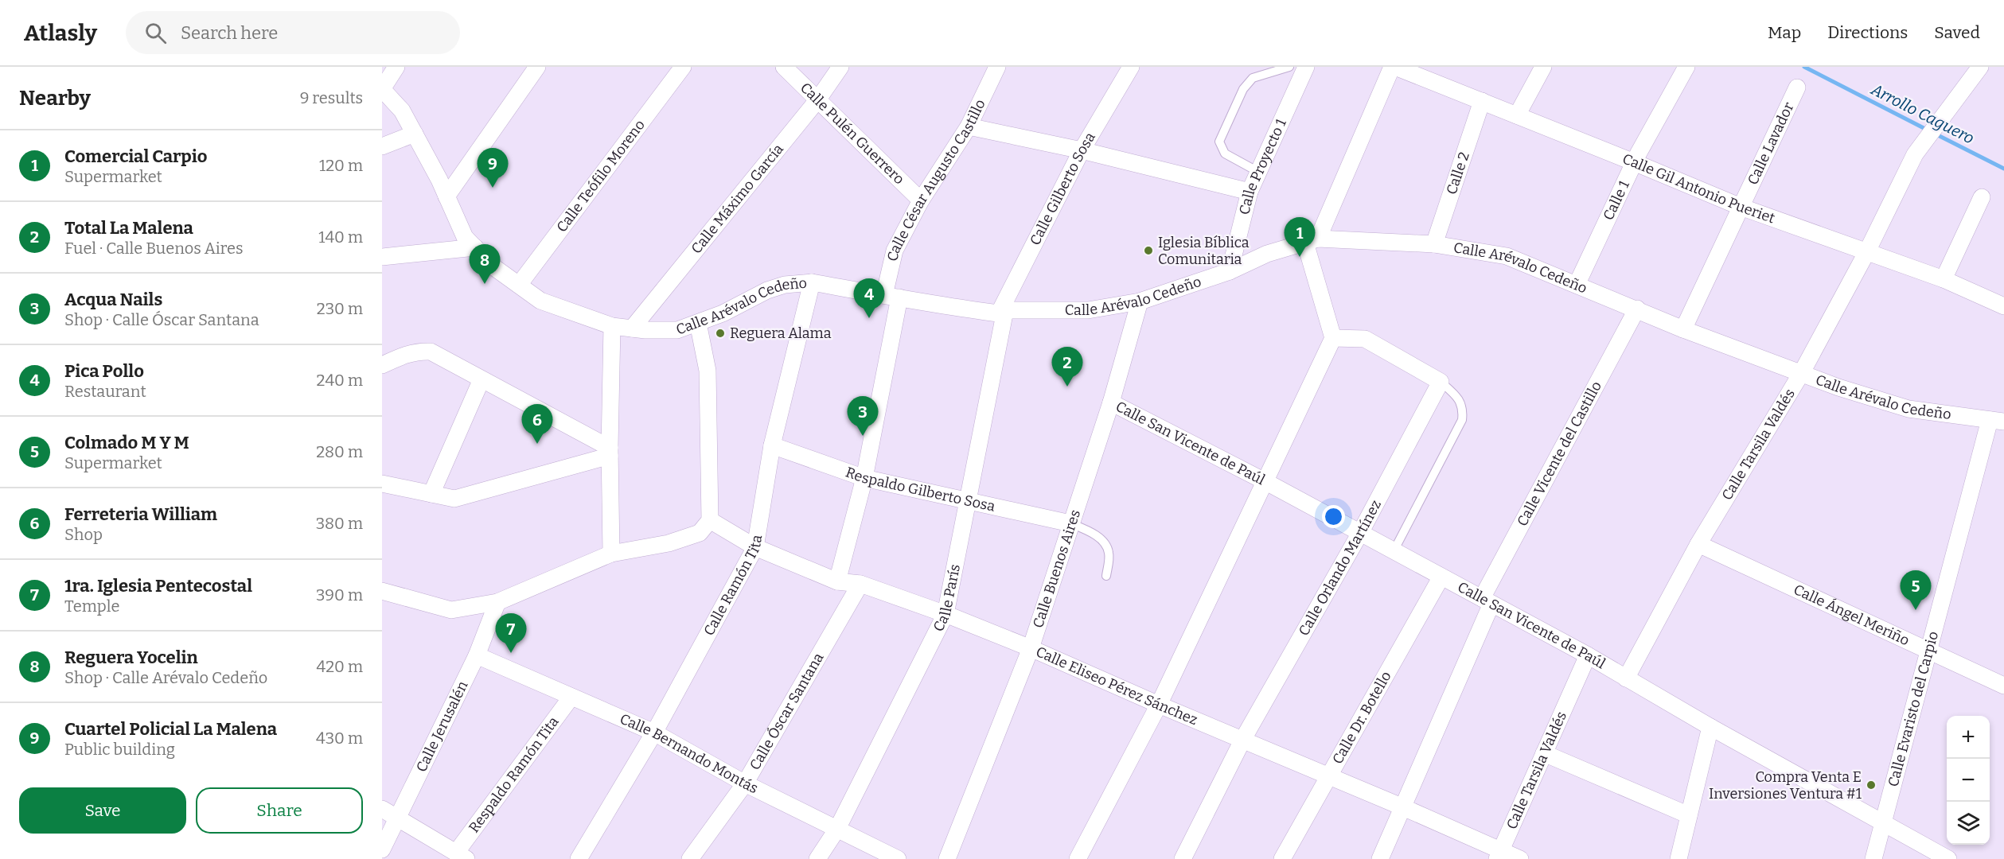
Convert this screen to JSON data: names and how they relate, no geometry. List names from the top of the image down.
{
  "streets": {
    "street": [
      "Calle Pulén Guerrero",
      "Calle Lavador",
      "Calle Proyecto 1",
      "Calle 2",
      "Calle Teófilo Moreno",
      "Calle César Augusto Castillo",
      "Calle Gil Antonio Pueriet",
      "Calle Gilberto Sosa",
      "Calle Máximo García",
      "Calle 1",
      "Calle Arévalo Cedeño",
      "Calle San Vicente de Paúl",
      "Calle Tarsila Valdés",
      "Calle Vicente del Castillo",
      "Respaldo Gilberto Sosa",
      "Calle Orlando Martínez",
      "Calle Buenos Aires",
      "Calle Ramón Tita",
      "Calle París",
      "Calle Ángel Meriño",
      "Calle Eliseo Pérez Sánchez",
      "Calle Evaristo del Carpio",
      "Calle Óscar Santana",
      "Calle Dr. Botello",
      "Calle Jerusalén",
      "Calle Bernando Montás",
      "Respaldo Ramón Tita"
    ]
  },
  "crossings": [
    ["Calle Pulén Guerrero", "Calle César Augusto Castillo"],
    ["Calle Pulén Guerrero", "Calle Máximo García"],
    ["Calle Lavador", "Calle Gil Antonio Pueriet"],
    ["Calle Lavador", "Calle Arévalo Cedeño"],
    ["Calle Proyecto 1", "Calle Arévalo Cedeño"],
    ["Calle 2", "Calle Gil Antonio Pueriet"],
    ["Calle 2", "Calle Arévalo Cedeño"],
    ["Calle Teófilo Moreno", "Calle Arévalo Cedeño"],
    ["Calle César Augusto Castillo", "Calle Arévalo Cedeño"],
    ["Calle Gil Antonio Pueriet", "Calle 1"],
    ["Calle Gil Antonio Pueriet", "Calle Tarsila Valdés"],
    ["Calle Gilberto Sosa", "Calle Arévalo Cedeño"],
    ["Calle Gilberto Sosa", "Calle París"],
    ["Calle Máximo García", "Calle Arévalo Cedeño"],
    ["Calle 1", "Calle Arévalo Cedeño"],
    ["Calle Arévalo Cedeño", "Calle Tarsila Valdés"],
    ["Calle Arévalo Cedeño", "Calle Vicente del Castillo"],
    ["Calle Arévalo Cedeño", "Calle Buenos Aires"],
    ["Calle Arévalo Cedeño", "Calle Ramón Tita"],
    ["Calle Arévalo Cedeño", "Calle París"],
    ["Calle Arévalo Cedeño", "Calle Evaristo del Carpio"],
    ["Calle San Vicente de Paúl", "Calle Tarsila Valdés"],
    ["Calle San Vicente de Paúl", "Calle Vicente del Castillo"],
    ["Calle San Vicente de Paúl", "Calle Orlando Martínez"],
    ["Calle San Vicente de Paúl", "Calle Buenos Aires"],
    ["Calle San Vicente de Paúl", "Calle Evaristo del Carpio"],
    ["Calle San Vicente de Paúl", "Calle Dr. Botello"],
    ["Calle Tarsila Valdés", "Calle Ángel Meriño"],
    ["Calle Tarsila Valdés", "Calle Eliseo Pérez Sánchez"],
    ["Calle Vicente del Castillo", "Calle Eliseo Pérez Sánchez"],
    ["Respaldo Gilberto Sosa", "Calle Buenos Aires"],
    ["Respaldo Gilberto Sosa", "Calle Ramón Tita"],
    ["Respaldo Gilberto Sosa", "Calle París"],
    ["Calle Orlando Martínez", "Calle Eliseo Pérez Sánchez"],
    ["Calle Buenos Aires", "Calle Eliseo Pérez Sánchez"],
    ["Calle Ramón Tita", "Calle Eliseo Pérez Sánchez"],
    ["Calle Ramón Tita", "Calle Bernando Montás"],
    ["Calle París", "Calle Eliseo Pérez Sánchez"],
    ["Calle París", "Calle Bernando Montás"],
    ["Calle Ángel Meriño", "Calle Evaristo del Carpio"],
    ["Calle Eliseo Pérez Sánchez", "Calle Óscar Santana"],
    ["Calle Eliseo Pérez Sánchez", "Calle Dr. Botello"],
    ["Calle Óscar Santana", "Calle Bernando Montás"],
    ["Calle Jerusalén", "Calle Bernando Montás"],
    ["Calle Bernando Montás", "Respaldo Ramón Tita"]
  ],
  "water": ["Arrollo Caguero"],
  "places": ["Iglesia Bíblica Comunitaria", "Reguera Alama", "Compra Venta E Inversiones Ventura #1"],
  "page": {
    "header": "Atlasly",
    "search": "Search here",
    "nav": ["Map", "Directions", "Saved"],
    "heading": ["Nearby", "9 results"],
    "list": [
      {
        "mark": "1",
        "name": "Comercial Carpio",
        "note": "Supermarket",
        "value": "120 m"
      },
      {
        "mark": "2",
        "name": "Total La Malena",
        "note": "Fuel · Calle Buenos Aires",
        "value": "140 m"
      },
      {
        "mark": "3",
        "name": "Acqua Nails",
        "note": "Shop · Calle Óscar Santana",
        "value": "230 m"
      },
      {
        "mark": "4",
        "name": "Pica Pollo",
        "note": "Restaurant",
        "value": "240 m"
      },
      {
        "mark": "5",
        "name": "Colmado M Y M",
        "note": "Supermarket",
        "value": "280 m"
      },
      {
        "mark": "6",
        "name": "Ferreteria William",
        "note": "Shop",
        "value": "380 m"
      },
      {
        "mark": "7",
        "name": "1ra. Iglesia Pentecostal",
        "note": "Temple",
        "value": "390 m"
      },
      {
        "mark": "8",
        "name": "Reguera Yocelin",
        "note": "Shop · Calle Arévalo Cedeño",
        "value": "420 m"
      },
      {
        "mark": "9",
        "name": "Cuartel Policial La Malena",
        "note": "Public building",
        "value": "430 m"
      }
    ],
    "pins": [
      "9",
      "1",
      "8",
      "4",
      "2",
      "3",
      "6",
      "5",
      "7"
    ],
    "map_buttons": ["+", "−"],
    "buttons": ["Save", "Share"]
  }
}
